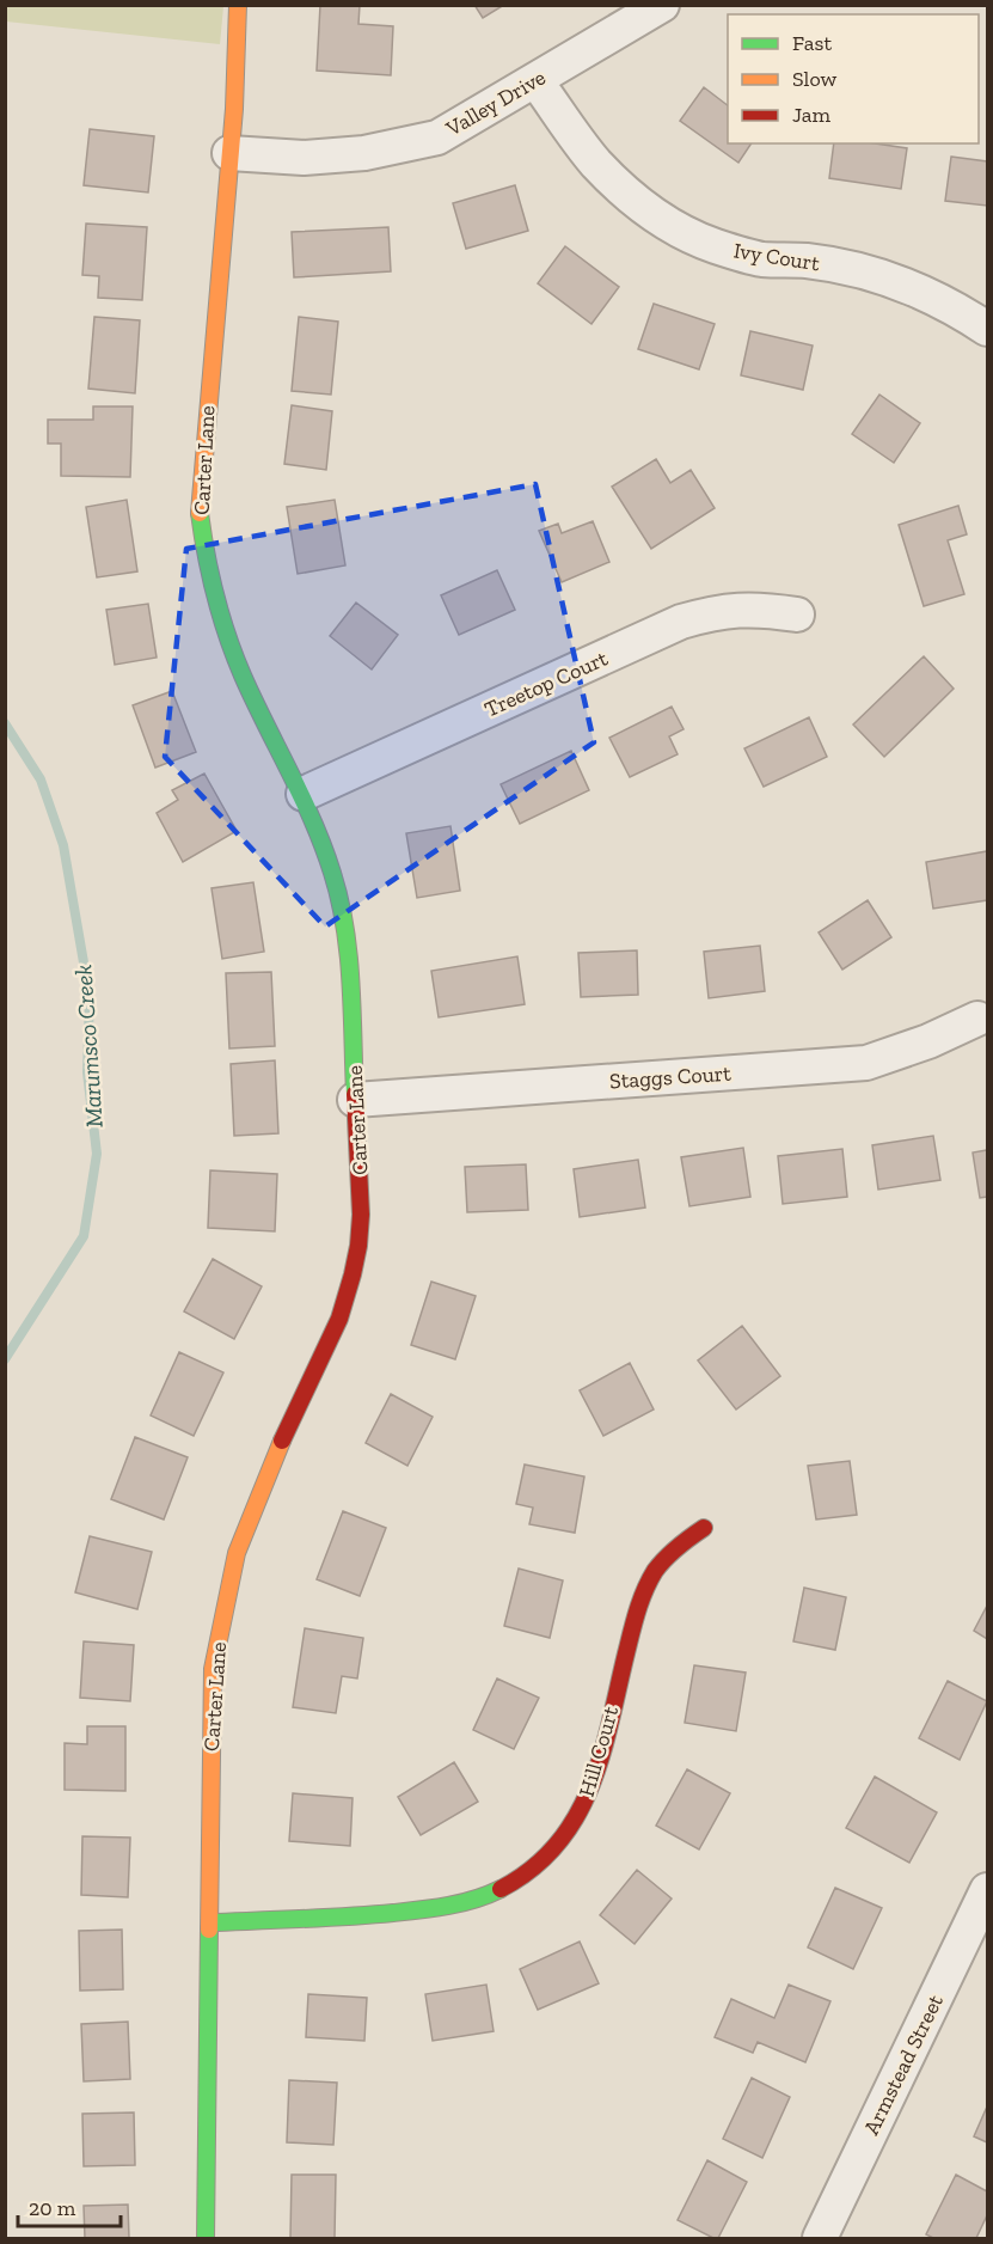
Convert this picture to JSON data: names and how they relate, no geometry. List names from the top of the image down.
{
  "streets": {
    "street": [
      "Valley Drive",
      "Ivy Court",
      "Carter Lane",
      "Treetop Court",
      "Staggs Court",
      "Hill Court",
      "Armstead Street"
    ]
  },
  "crossings": [
    ["Valley Drive", "Ivy Court"],
    ["Valley Drive", "Carter Lane"],
    ["Carter Lane", "Treetop Court"],
    ["Carter Lane", "Staggs Court"],
    ["Carter Lane", "Hill Court"]
  ],
  "water": ["Marumsco Creek"],
  "legend": ["Fast", "Slow", "Jam"],
  "scale_bar": "20 m"
}
